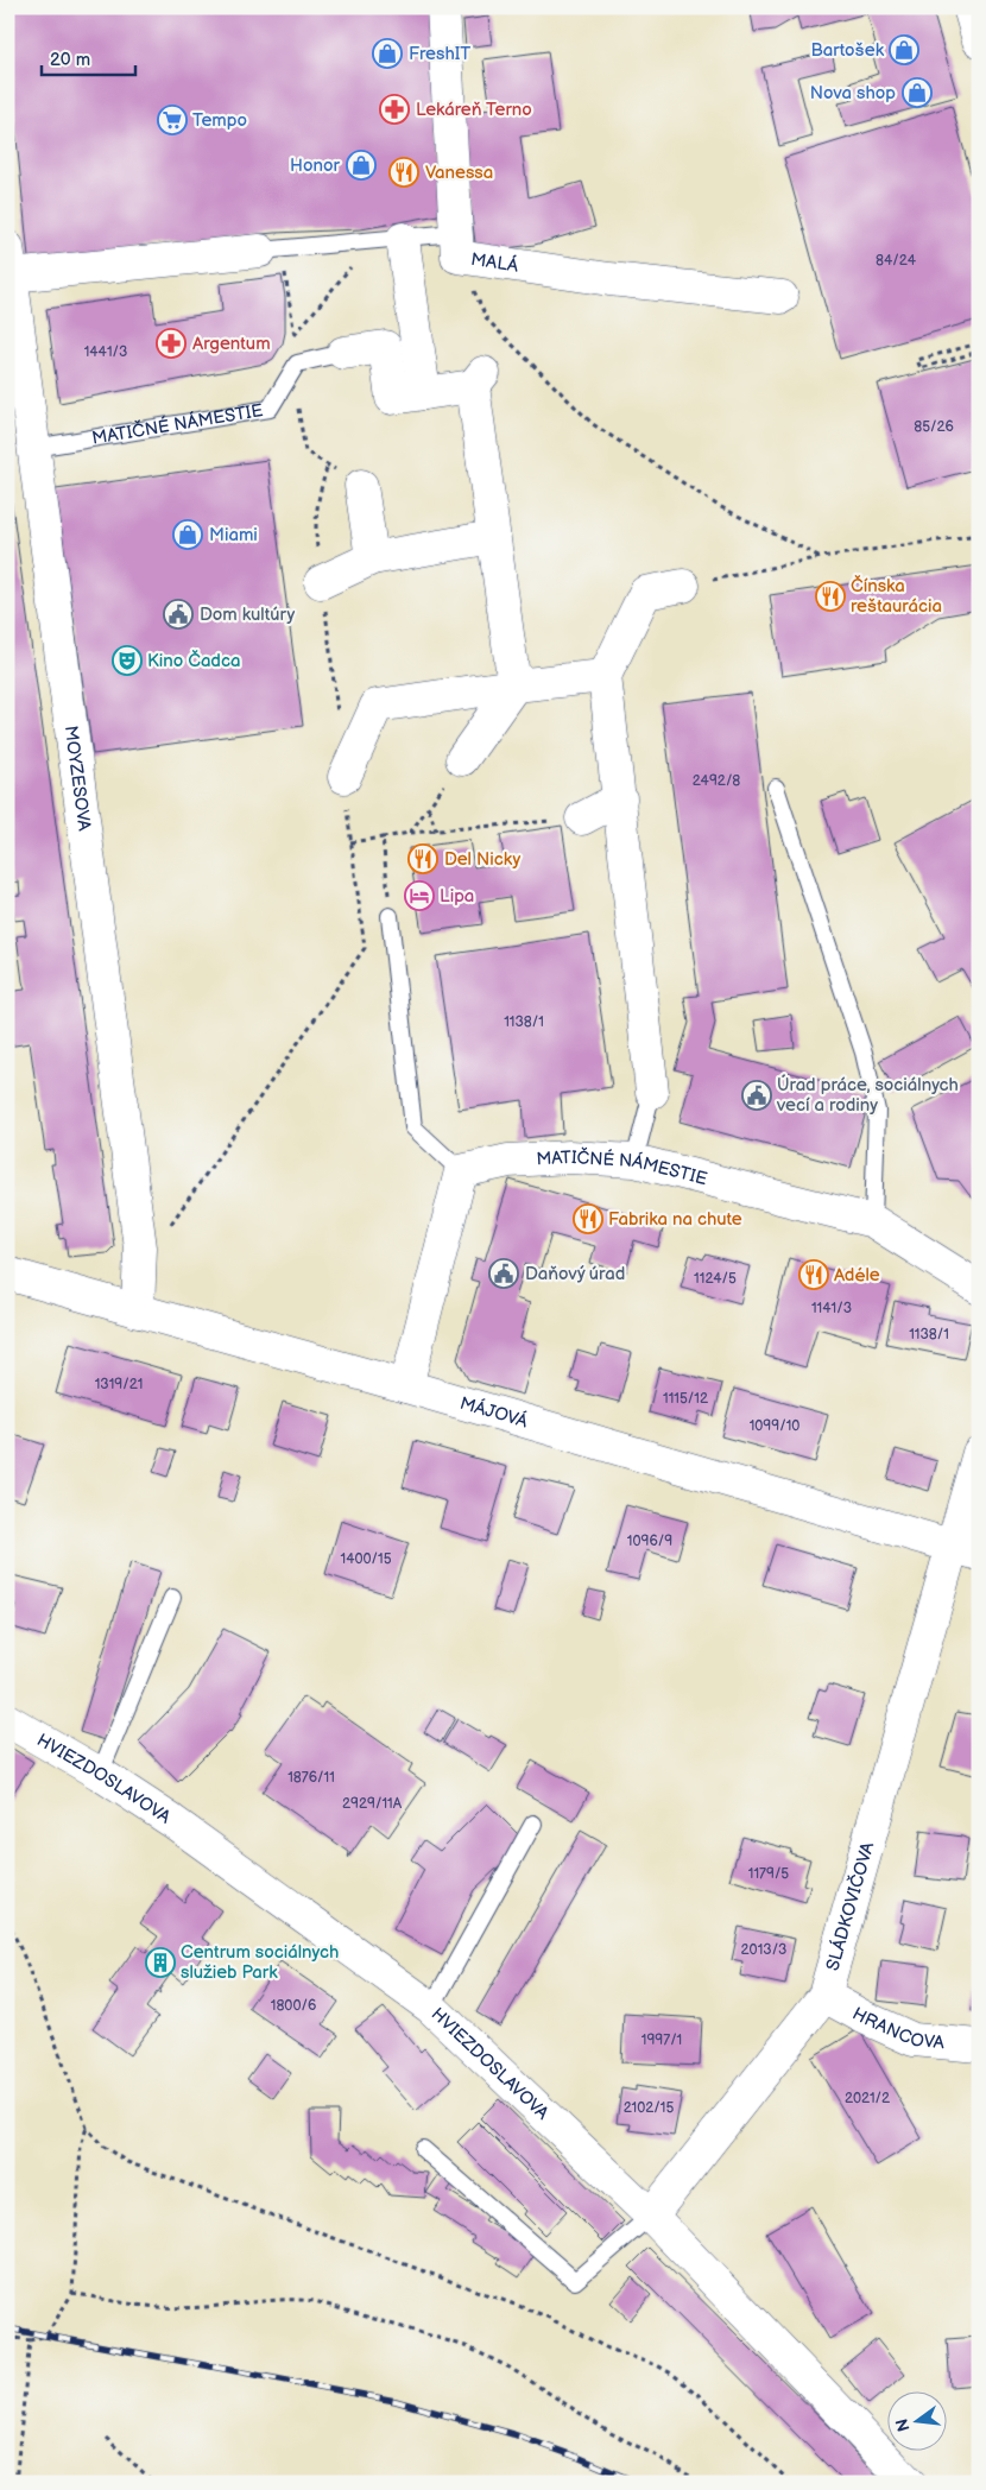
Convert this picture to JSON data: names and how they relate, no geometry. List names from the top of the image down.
{
  "streets": {
    "street": [
      "MALÁ",
      "MATIČNÉ NÁMESTIE",
      "MOYZESOVA",
      "MÁJOVÁ",
      "HVIEZDOSLAVOVA",
      "SLÁDKOVIČOVA",
      "HRANCOVA"
    ]
  },
  "crossings": [
    ["MATIČNÉ NÁMESTIE", "MOYZESOVA"],
    ["MOYZESOVA", "MÁJOVÁ"],
    ["MÁJOVÁ", "SLÁDKOVIČOVA"],
    ["HVIEZDOSLAVOVA", "SLÁDKOVIČOVA"],
    ["SLÁDKOVIČOVA", "HRANCOVA"]
  ],
  "places": {
    "shop": [
      "Bartošek",
      "FreshIT",
      "Nova shop",
      "Honor",
      "Miami"
    ],
    "pharmacy": ["Lekáreň Terno", "Argentum"],
    "supermarket": ["Tempo"],
    "restaurant": [
      "Vanessa",
      "Čínska reštaurácia",
      "Del Nicky",
      "Fabrika na chute",
      "Adéle"
    ],
    "public building": ["Dom kultúry", "Úrad práce, sociálnych vecí a rodiny", "Daňový úrad"],
    "theatre": ["Kino Čadca"],
    "hotel": ["Lipa"],
    "building": ["Centrum sociálnych služieb Park"]
  },
  "house_numbers": [
    "84/24",
    "1441/3",
    "85/26",
    "2492/8",
    "1138/1",
    "1124/5",
    "1141/3",
    "1138/1",
    "1319/21",
    "1115/12",
    "1099/10",
    "1096/9",
    "1400/15",
    "1876/11",
    "2929/11A",
    "1179/5",
    "2013/3",
    "1800/6",
    "1997/1",
    "2021/2",
    "2102/15"
  ],
  "scale_bar": "20 m",
  "north": "left"
}
